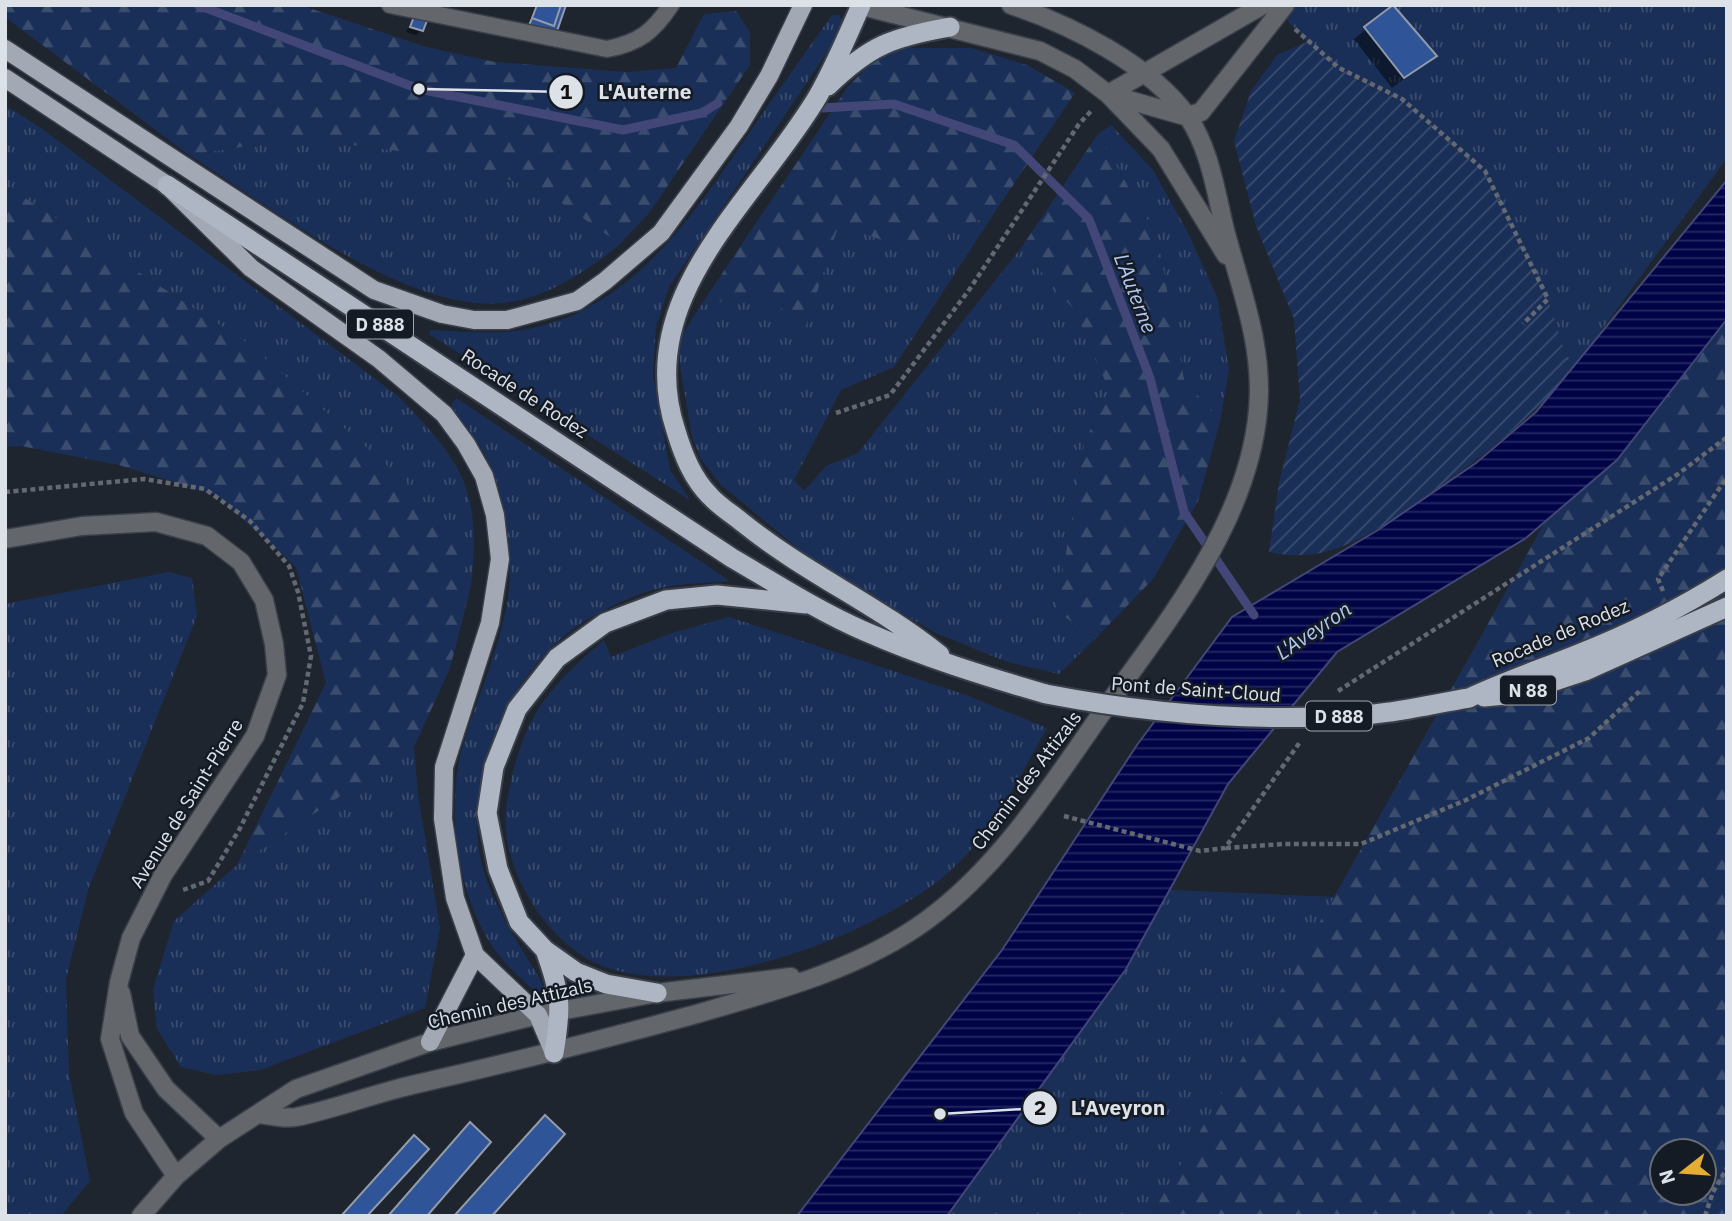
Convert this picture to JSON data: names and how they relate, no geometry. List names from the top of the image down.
{
  "streets": {
    "highway": [
      "D 888",
      "Rocade de Rodez",
      "Pont de Saint-Cloud",
      "N 88"
    ],
    "street": ["Chemin des Attizals", "Avenue de Saint-Pierre"]
  },
  "crossings": [
    ["Rocade de Rodez", "Pont de Saint-Cloud"],
    ["Chemin des Attizals", "Avenue de Saint-Pierre"]
  ],
  "water": ["L'Auterne", "L'Aveyron"],
  "places": ["L'Auterne", "L'Aveyron"],
  "north": "left"
}
